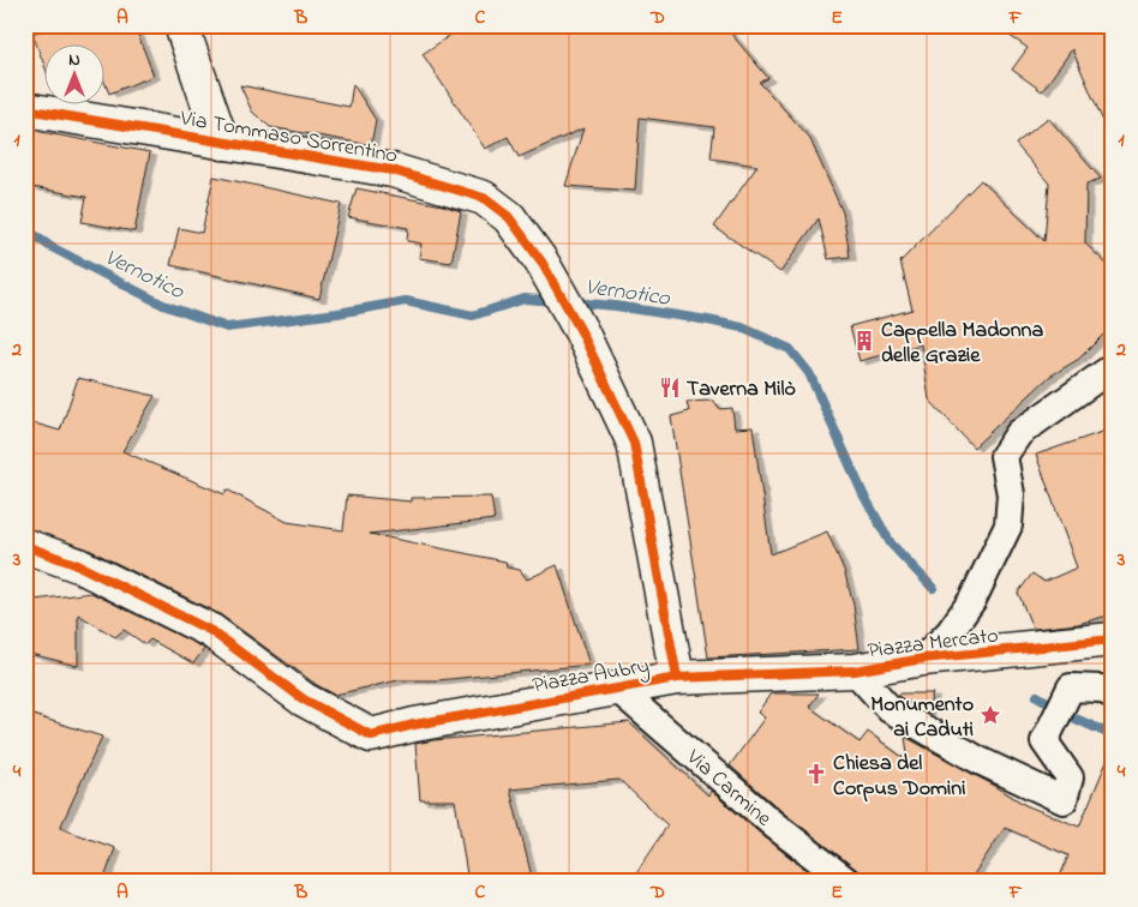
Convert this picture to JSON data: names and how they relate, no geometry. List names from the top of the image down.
{
  "streets": {
    "street": [
      "Via Tommaso Sorrentino",
      "Piazza Mercato",
      "Piazza Aubry",
      "Via Carmine"
    ]
  },
  "crossings": [
    ["Via Tommaso Sorrentino", "Piazza Aubry"],
    ["Piazza Mercato", "Piazza Aubry"],
    ["Piazza Aubry", "Via Carmine"]
  ],
  "water": ["Vernotico"],
  "places": {
    "building": ["Cappella Madonna delle Grazie"],
    "restaurant": ["Taverna Milò"],
    "place": ["Monumento ai Caduti"],
    "church": ["Chiesa del Corpus Domini"]
  },
  "north": "top",
  "grid": {
    "columns": [
      "A",
      "B",
      "C",
      "D",
      "E",
      "F"
    ],
    "rows": [
      "1",
      "2",
      "3",
      "4"
    ]
  }
}
